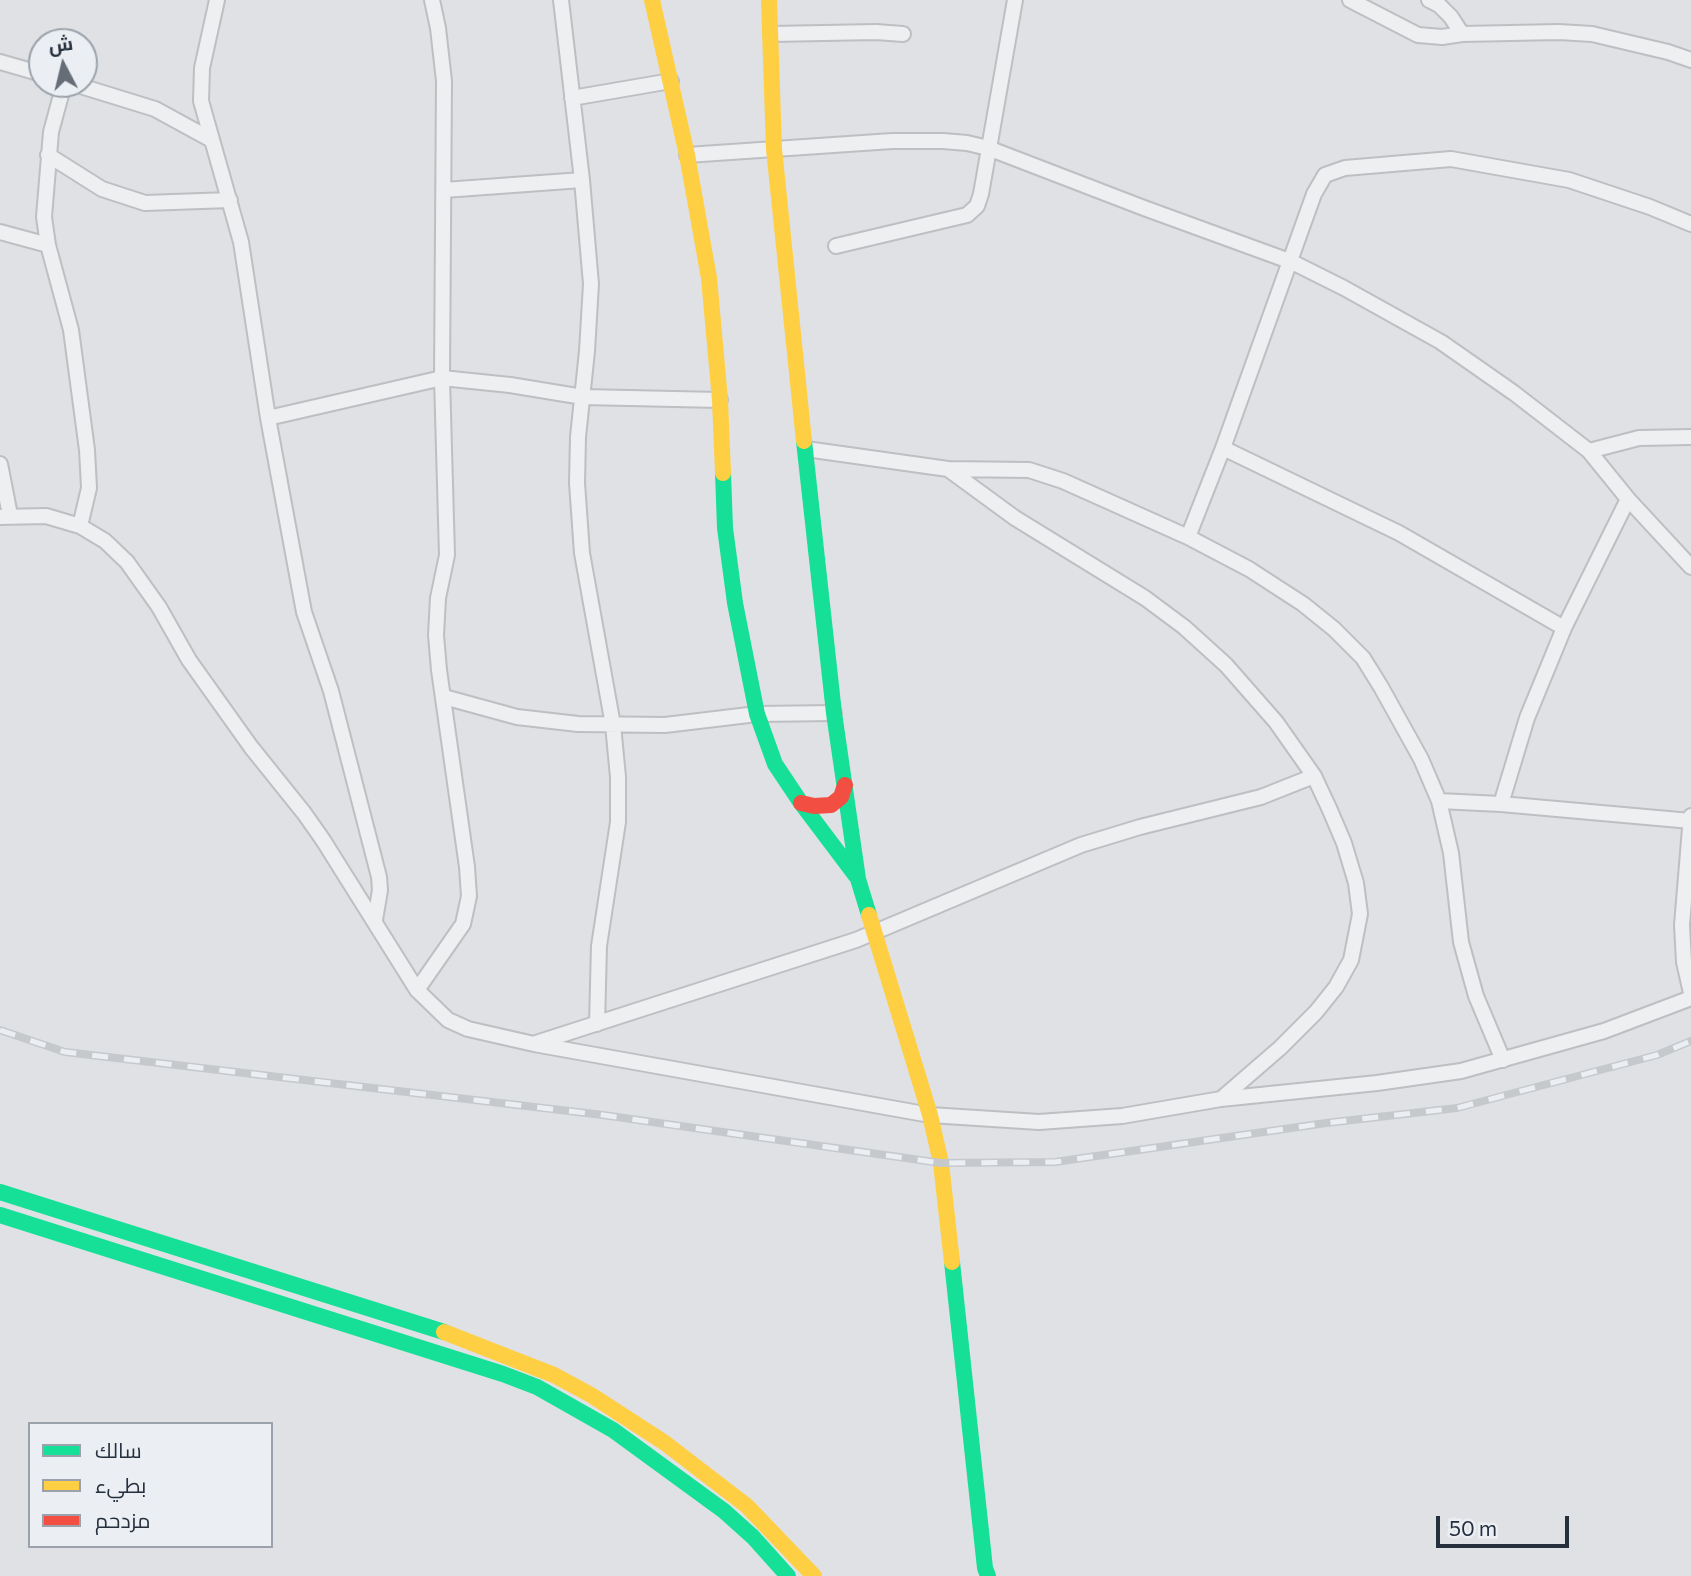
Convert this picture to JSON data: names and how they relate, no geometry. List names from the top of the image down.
{
  "legend": ["سالك", "بطيء", "مزدحم"],
  "scale_bar": "50 m",
  "north": "top"
}
